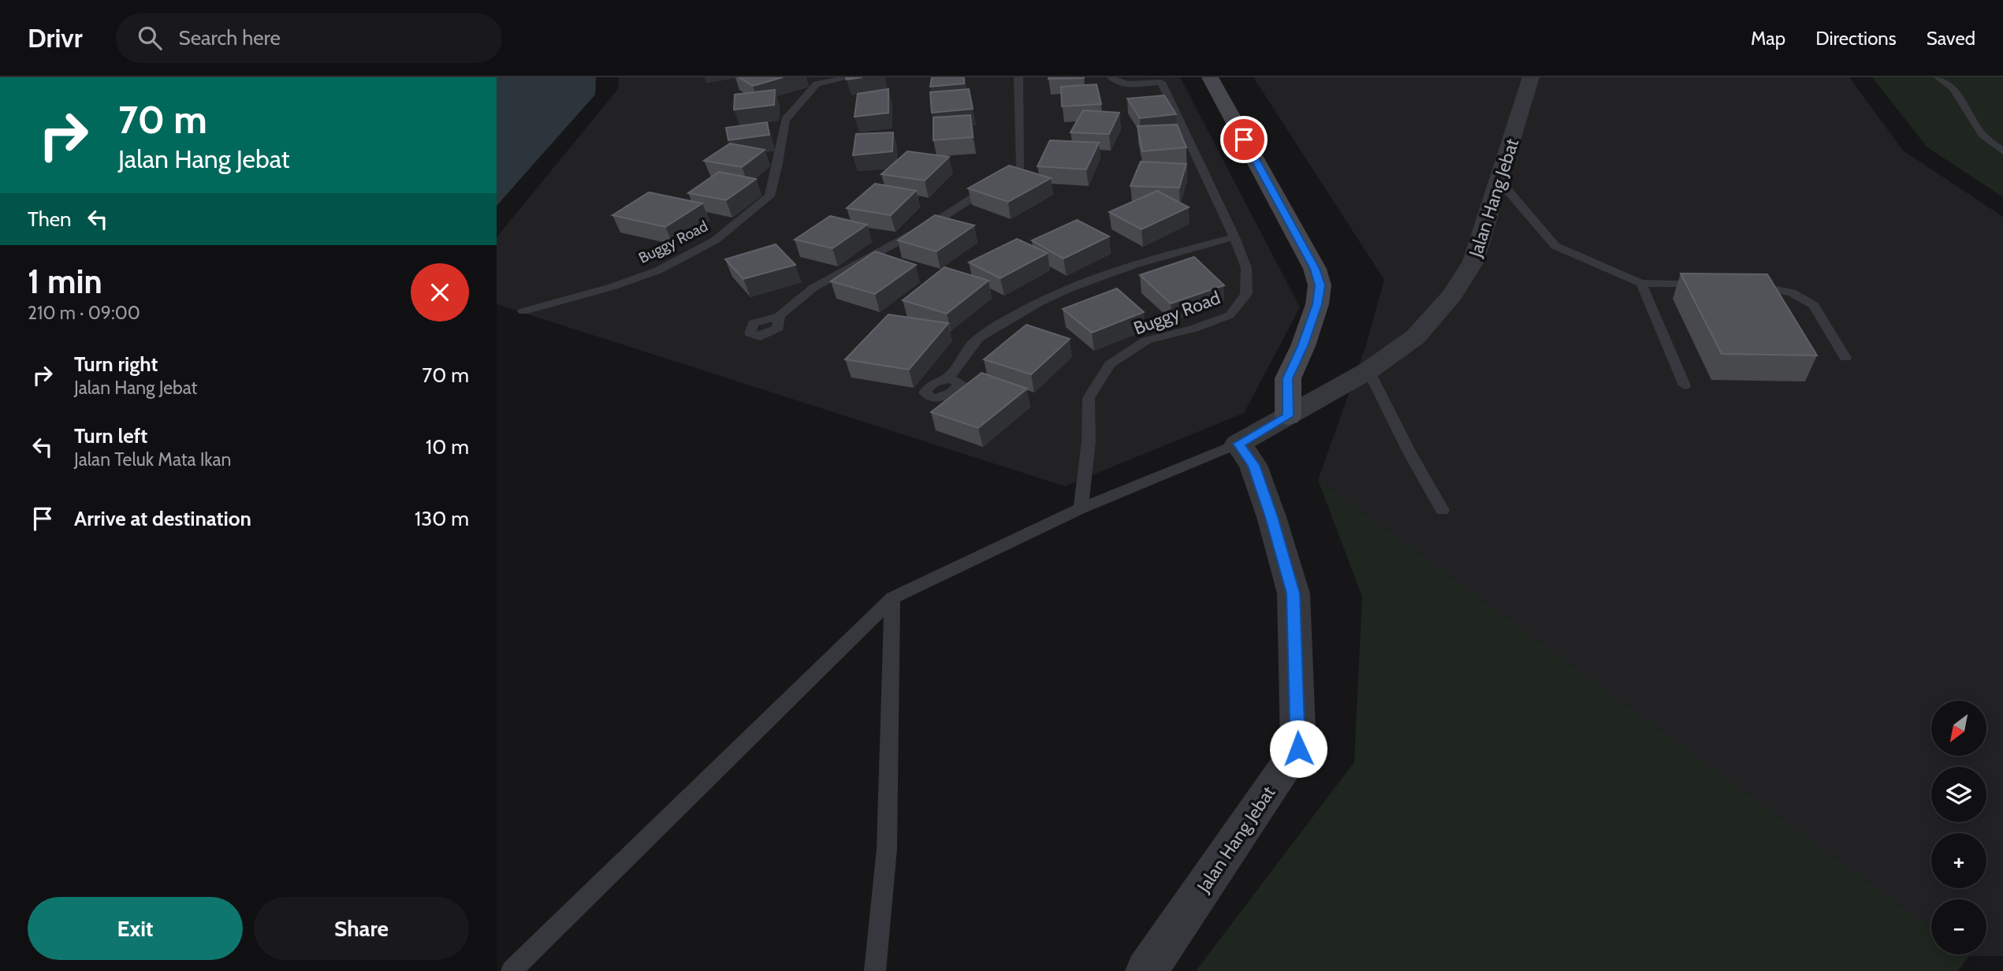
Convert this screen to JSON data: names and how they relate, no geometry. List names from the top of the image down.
{
  "streets": {
    "street": ["Jalan Hang Jebat"],
    "lane": ["Buggy Road"]
  },
  "north": "bottom left",
  "page": {
    "header": "Drivr",
    "search": "Search here",
    "nav": ["Map", "Directions", "Saved"],
    "turn": ["70 m", "Jalan Hang Jebat"],
    "then": "Then",
    "heading": ["1 min", "210 m · 09:00"],
    "list": [
      {
        "name": "Turn right",
        "note": "Jalan Hang Jebat",
        "value": "70 m"
      },
      {
        "name": "Turn left",
        "note": "Jalan Teluk Mata Ikan",
        "value": "10 m"
      },
      {
        "name": "Arrive at destination",
        "value": "130 m"
      }
    ],
    "map_buttons": ["+", "−"],
    "buttons": ["Exit", "Share"]
  }
}
